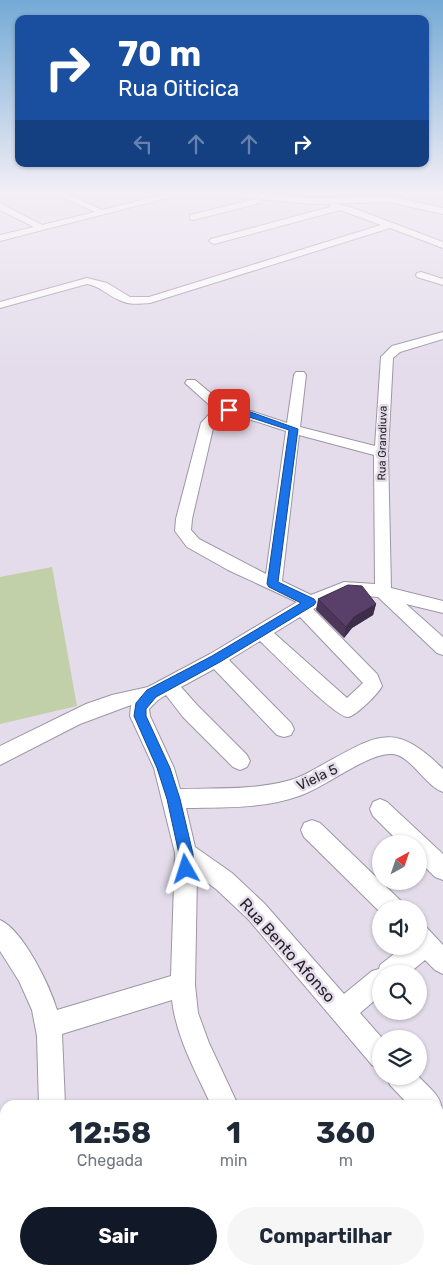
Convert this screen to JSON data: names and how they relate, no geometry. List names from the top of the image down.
{
  "streets": {
    "street": ["Rua Grandiuva", "Viela 5", "Rua Bento Afonso"]
  },
  "north": "top right",
  "page": {
    "turn": ["70 m", "Rua Oiticica"],
    "eta": [
      "12:58",
      "Chegada",
      "1",
      "min",
      "360",
      "m"
    ],
    "buttons": ["Sair", "Compartilhar"]
  }
}
